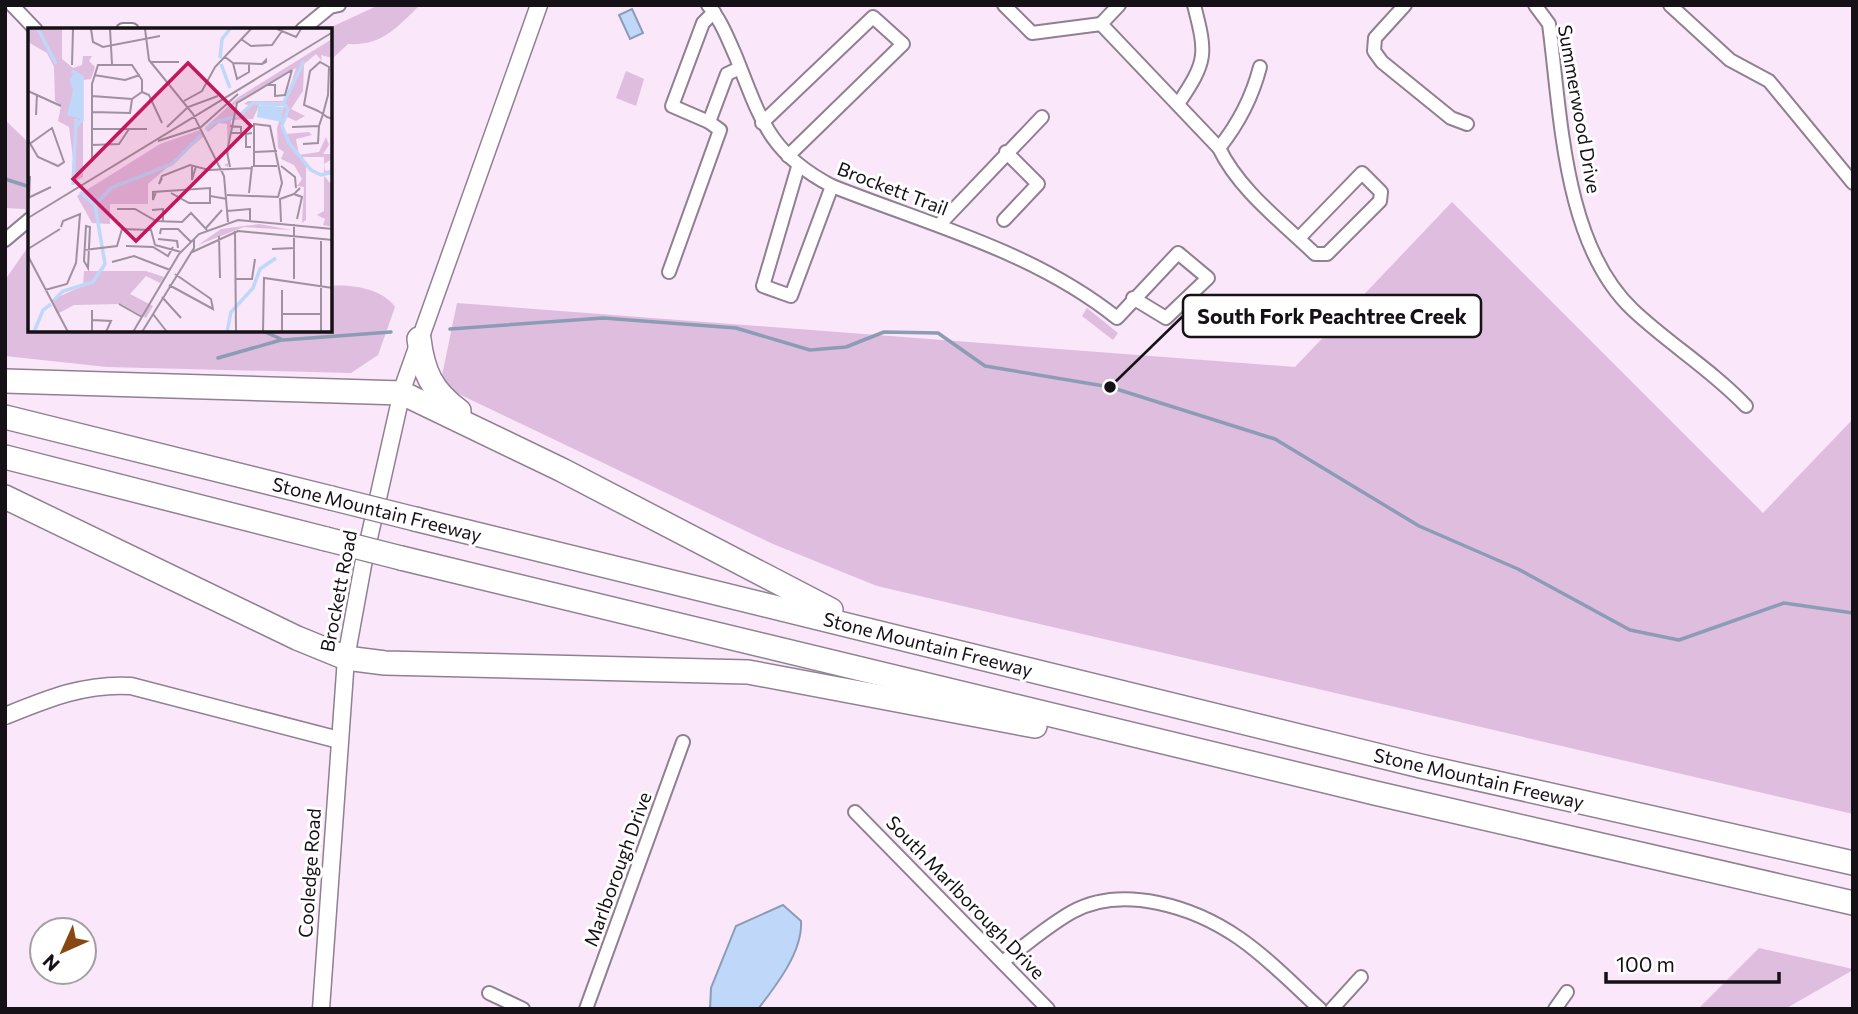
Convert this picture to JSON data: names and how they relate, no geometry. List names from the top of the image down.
{
  "streets": {
    "highway": ["Stone Mountain Freeway"],
    "street": [
      "Summerwood Drive",
      "Brockett Trail",
      "Brockett Road",
      "Marlborough Drive",
      "Cooledge Road",
      "South Marlborough Drive"
    ]
  },
  "crossings": [
    ["Brockett Road", "Cooledge Road"]
  ],
  "places": ["South Fork Peachtree Creek"],
  "scale_bar": "100 m",
  "north": "bottom left"
}
